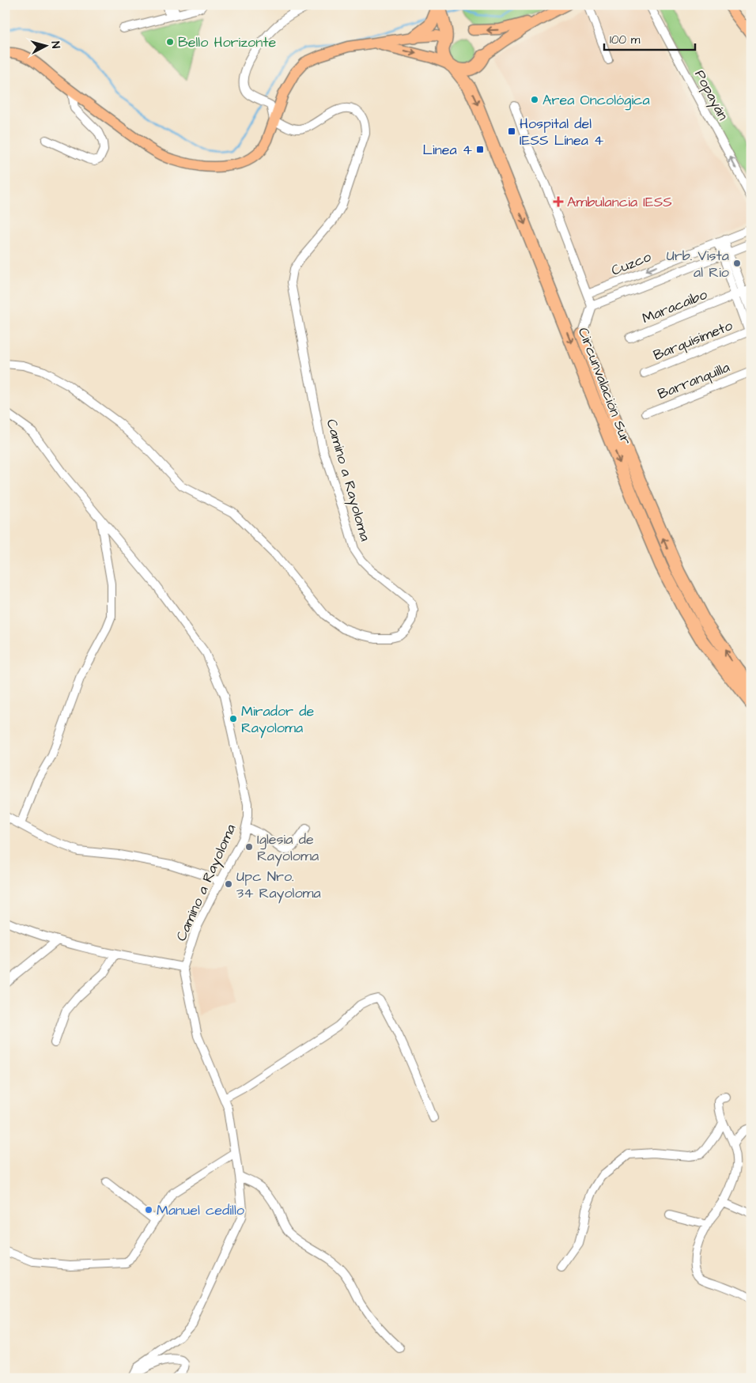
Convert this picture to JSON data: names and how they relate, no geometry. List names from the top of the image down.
{
  "streets": {
    "highway": ["Circunvalación Sur"],
    "street": [
      "Popayán",
      "Cuzco",
      "Maracaibo",
      "Barquisimeto",
      "Barranquilla",
      "Camino a Rayoloma"
    ]
  },
  "one_way": ["Popayán"],
  "places": {
    "other": [
      "Bello Horizonte",
      "Area Oncológica",
      "Urb. Vista al Rio",
      "Mirador de Rayoloma",
      "Iglesia de Rayoloma",
      "Upc Nro. 34 Rayoloma",
      "Manuel cedillo"
    ],
    "transit": ["Hospital del IESS Línea 4", "Linea 4"],
    "health": ["Ambulancia IESS"]
  },
  "scale_bar": "100 m",
  "north": "right"
}
